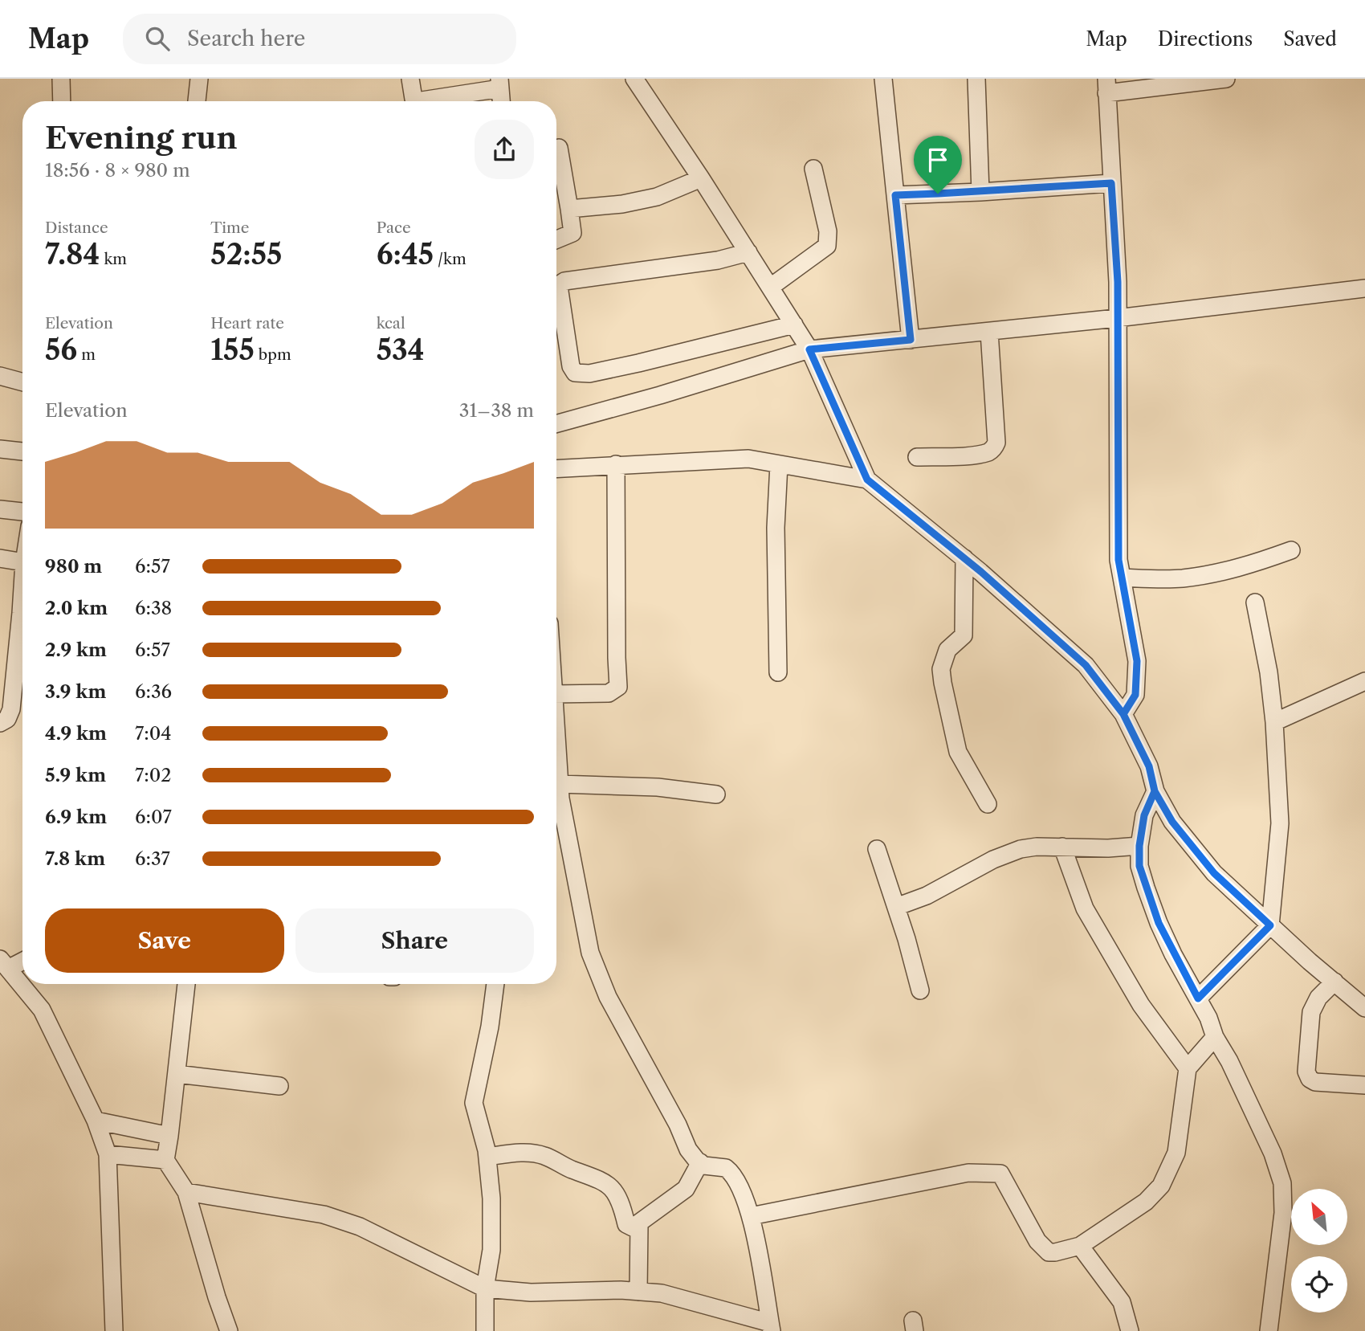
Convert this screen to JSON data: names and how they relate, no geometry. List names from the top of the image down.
{
  "north": "top left",
  "page": {
    "header": "Map",
    "search": "Search here",
    "nav": ["Map", "Directions", "Saved"],
    "heading": ["Evening run", "18:56 · 8 × 980 m"],
    "stats": [
      ["Distance", "7.84 km"],
      ["Time", "52:55"],
      ["Pace", "6:45 /km"],
      ["Elevation", "56 m"],
      ["Heart rate", "155 bpm"],
      ["kcal", "534"]
    ],
    "chart": ["Elevation", "31–38 m"],
    "list": [
      {
        "name": "980 m",
        "note": "6:57"
      },
      {
        "name": "2.0 km",
        "note": "6:38"
      },
      {
        "name": "2.9 km",
        "note": "6:57"
      },
      {
        "name": "3.9 km",
        "note": "6:36"
      },
      {
        "name": "4.9 km",
        "note": "7:04"
      },
      {
        "name": "5.9 km",
        "note": "7:02"
      },
      {
        "name": "6.9 km",
        "note": "6:07"
      },
      {
        "name": "7.8 km",
        "note": "6:37"
      }
    ],
    "buttons": ["Save", "Share"]
  }
}
